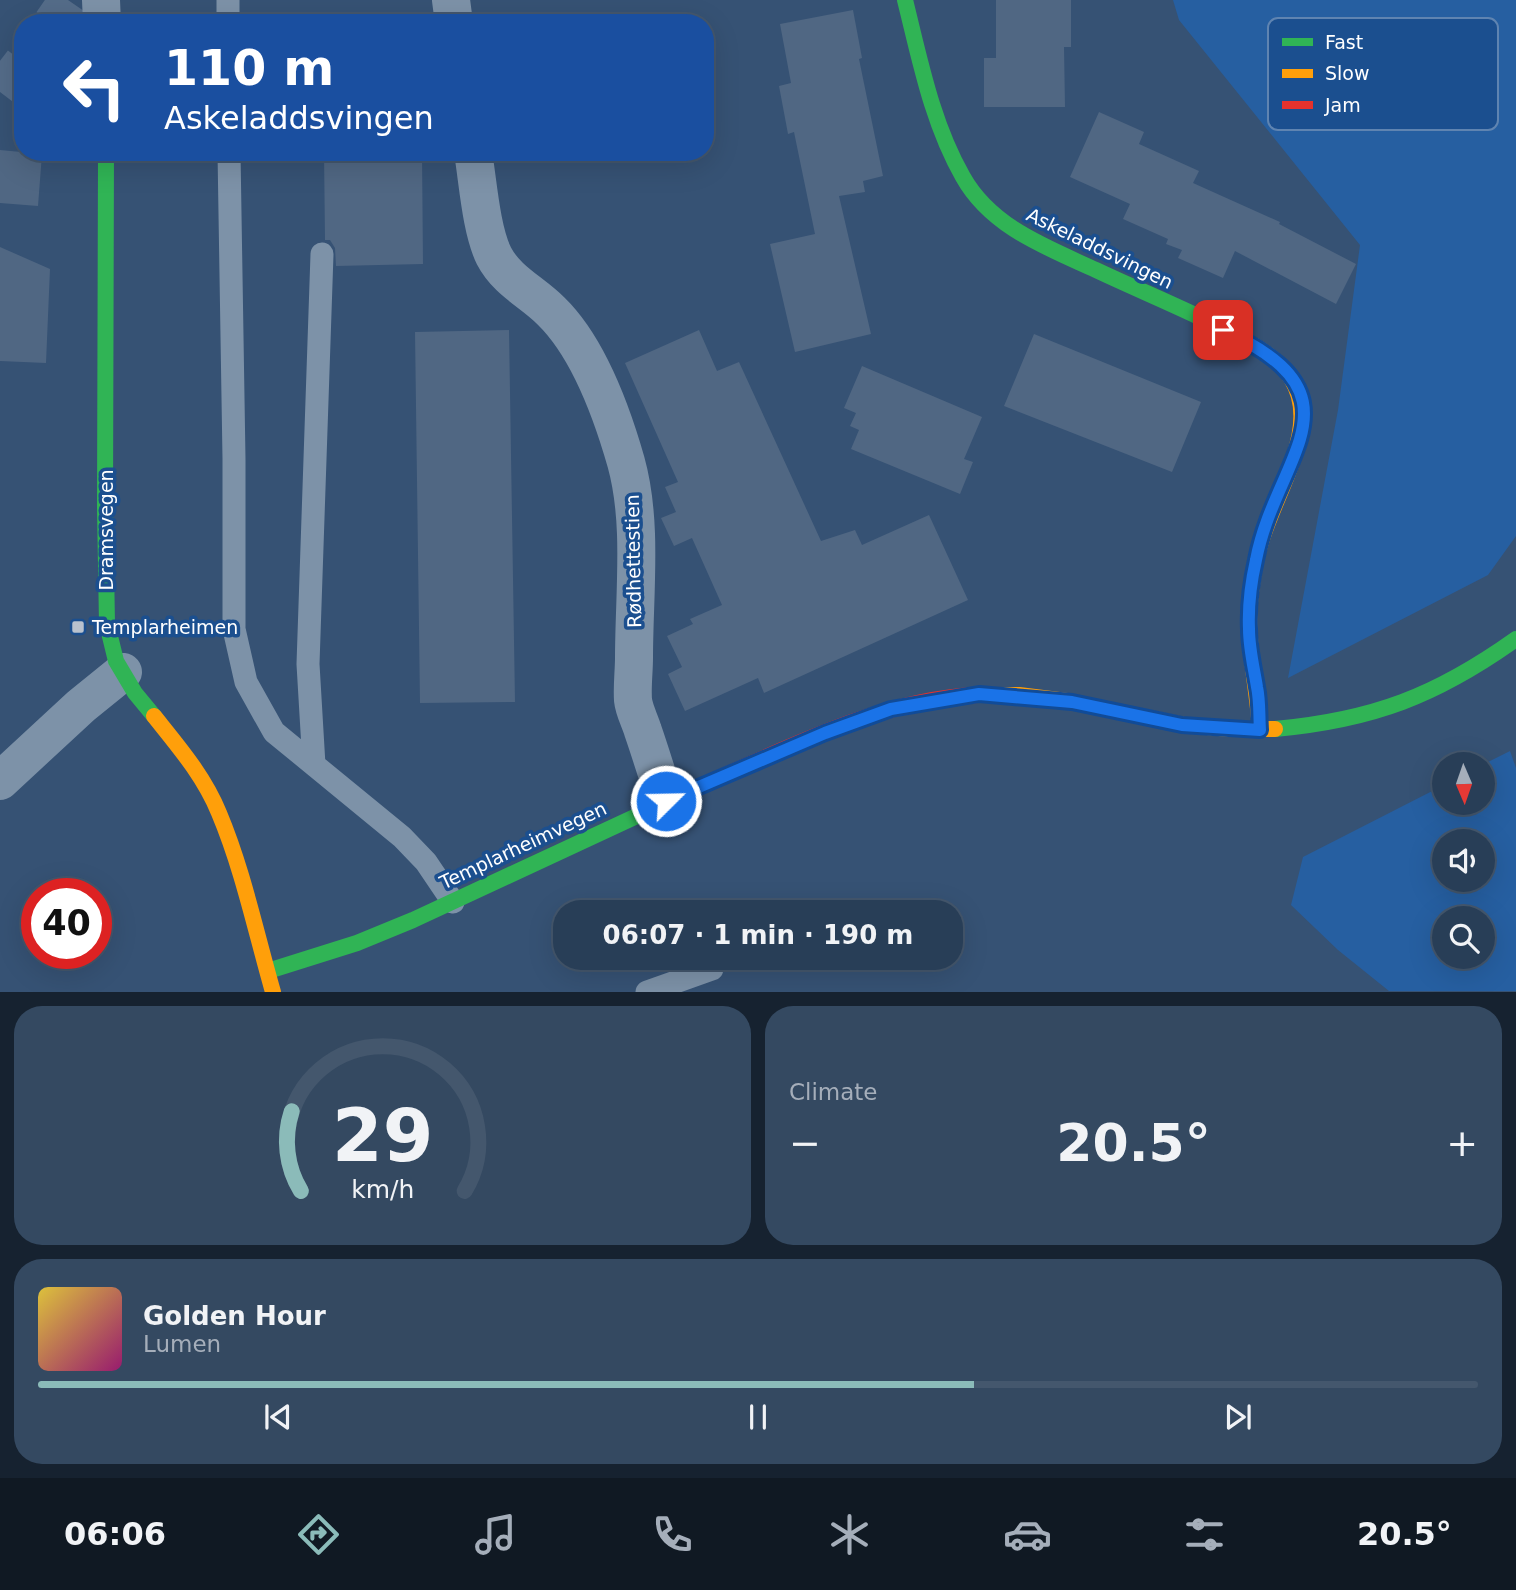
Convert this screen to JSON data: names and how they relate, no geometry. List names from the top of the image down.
{
  "streets": {
    "street": [
      "Askeladdsvingen",
      "Dramsvegen",
      "Rødhettestien",
      "Templarheimvegen"
    ]
  },
  "crossings": [
    ["Askeladdsvingen", "Templarheimvegen"],
    ["Dramsvegen", "Templarheimvegen"],
    ["Rødhettestien", "Templarheimvegen"]
  ],
  "places": {
    "transit": ["Templarheimen"]
  },
  "legend": ["Fast", "Slow", "Jam"],
  "north": "bottom",
  "page": {
    "turn": ["110 m", "Askeladdsvingen"],
    "limit": "40",
    "trip": "06:07 · 1 min · 190 m",
    "tile": "Climate",
    "heat": ["−", "20.5°", "+"],
    "song": ["Golden Hour", "Lumen"],
    "tabs": ["06:06", "20.5°"],
    "gauge": ["29", "km/h"]
  }
}
